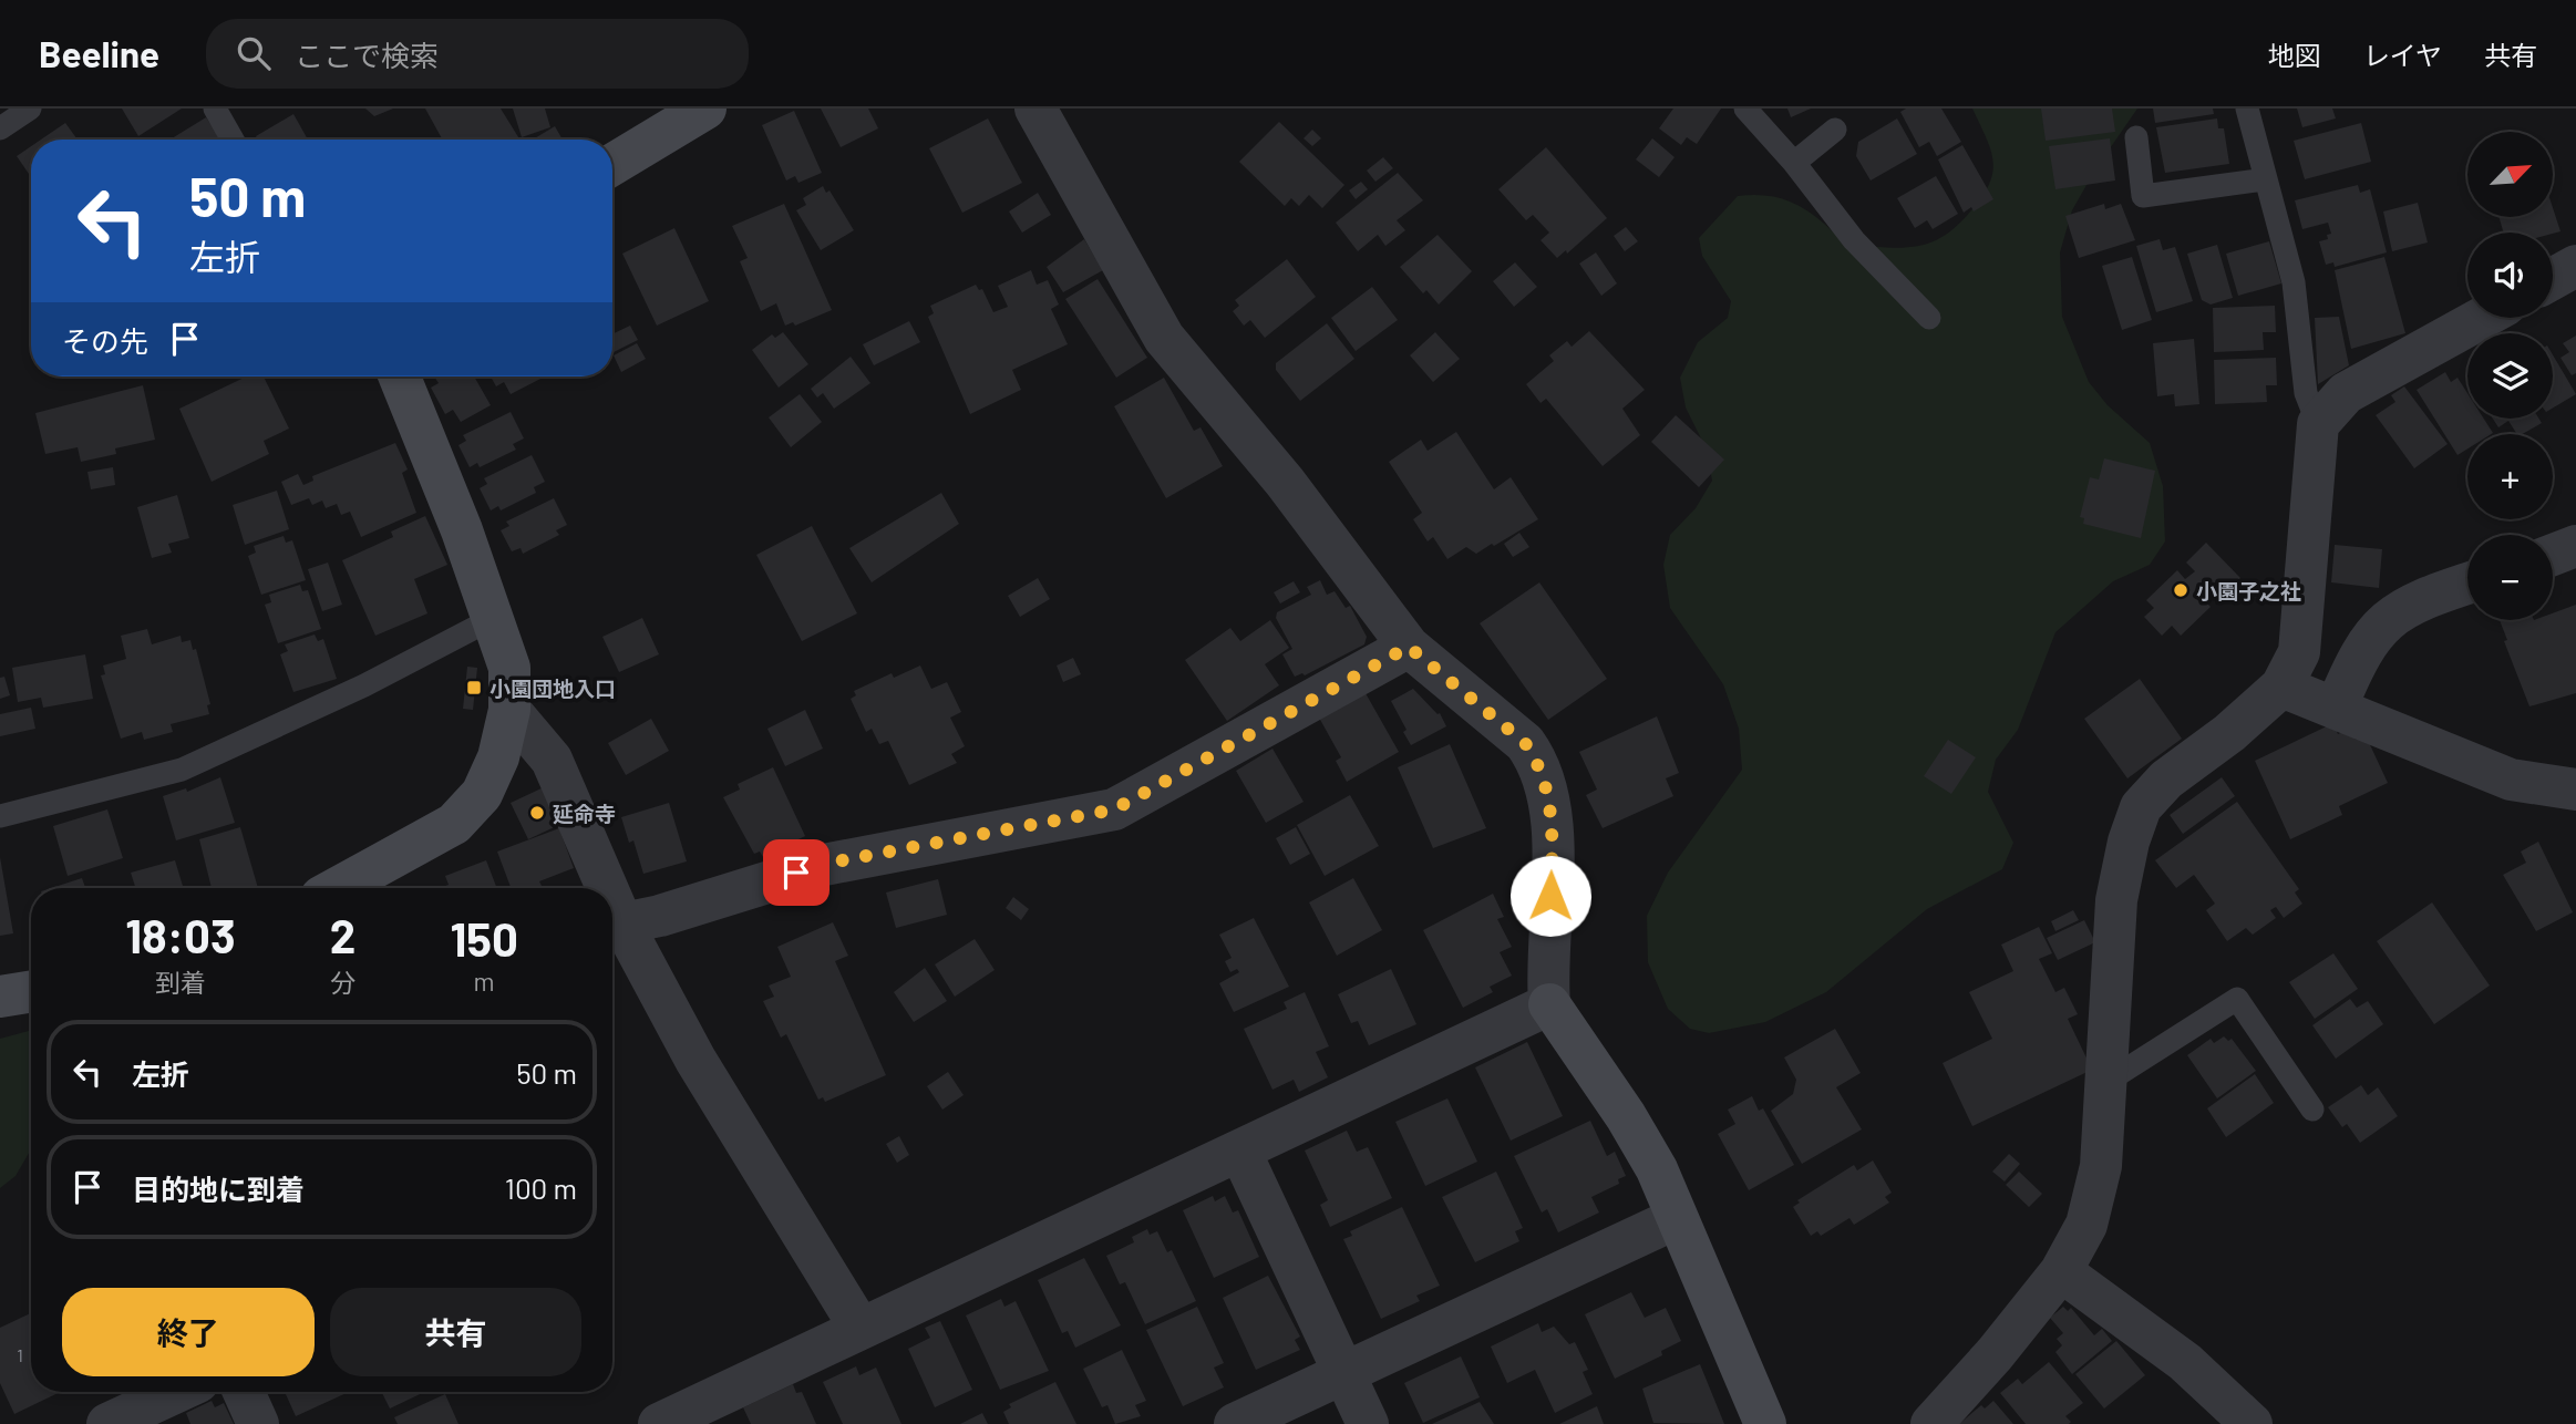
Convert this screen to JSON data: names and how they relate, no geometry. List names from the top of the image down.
{
  "places": {
    "other": ["小園子之社", "延命寺"],
    "transit": ["小園団地入口"]
  },
  "house_numbers": ["1"],
  "north": "top right",
  "page": {
    "header": "Beeline",
    "search": "ここで検索",
    "nav": ["地図", "レイヤ", "共有"],
    "map_buttons": ["+", "−"],
    "turn": ["50 m", "左折"],
    "then": "その先",
    "eta": [
      "18:03",
      "到着",
      "2",
      "分",
      "150",
      "m"
    ],
    "list": [
      {
        "name": "左折",
        "value": "50 m"
      },
      {
        "name": "目的地に到着",
        "value": "100 m"
      }
    ],
    "buttons": ["終了", "共有"]
  }
}
